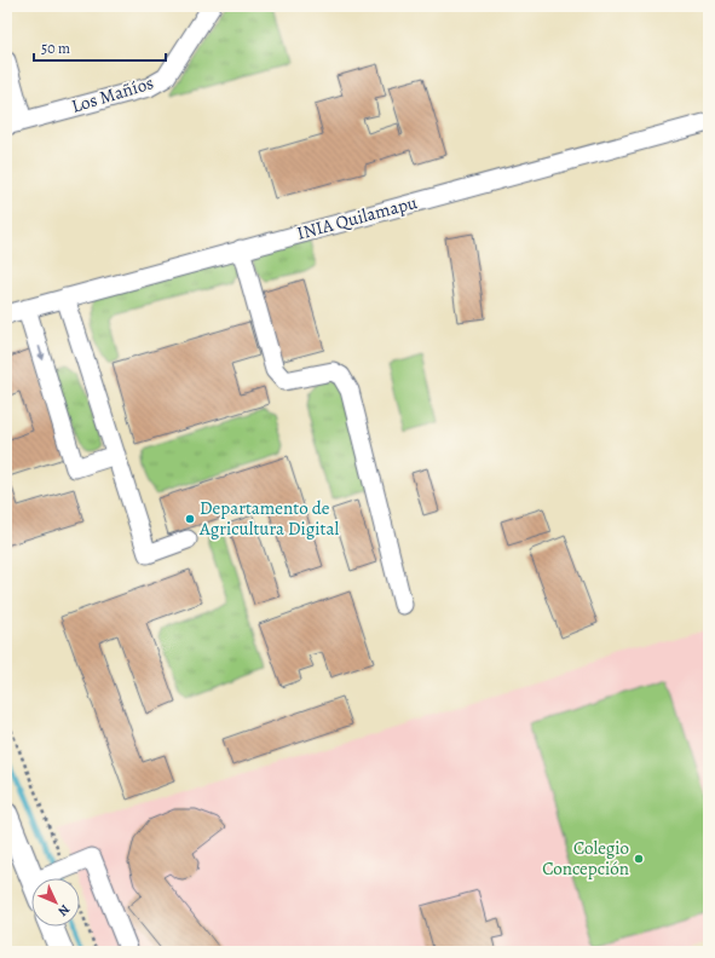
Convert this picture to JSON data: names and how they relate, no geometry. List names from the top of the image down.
{
  "streets": {
    "street": ["Los Mañíos", "INIA Quilamapu"]
  },
  "places": ["Departamento de Agricultura Digital", "Colegio Concepción"],
  "scale_bar": "50 m",
  "north": "bottom right"
}
